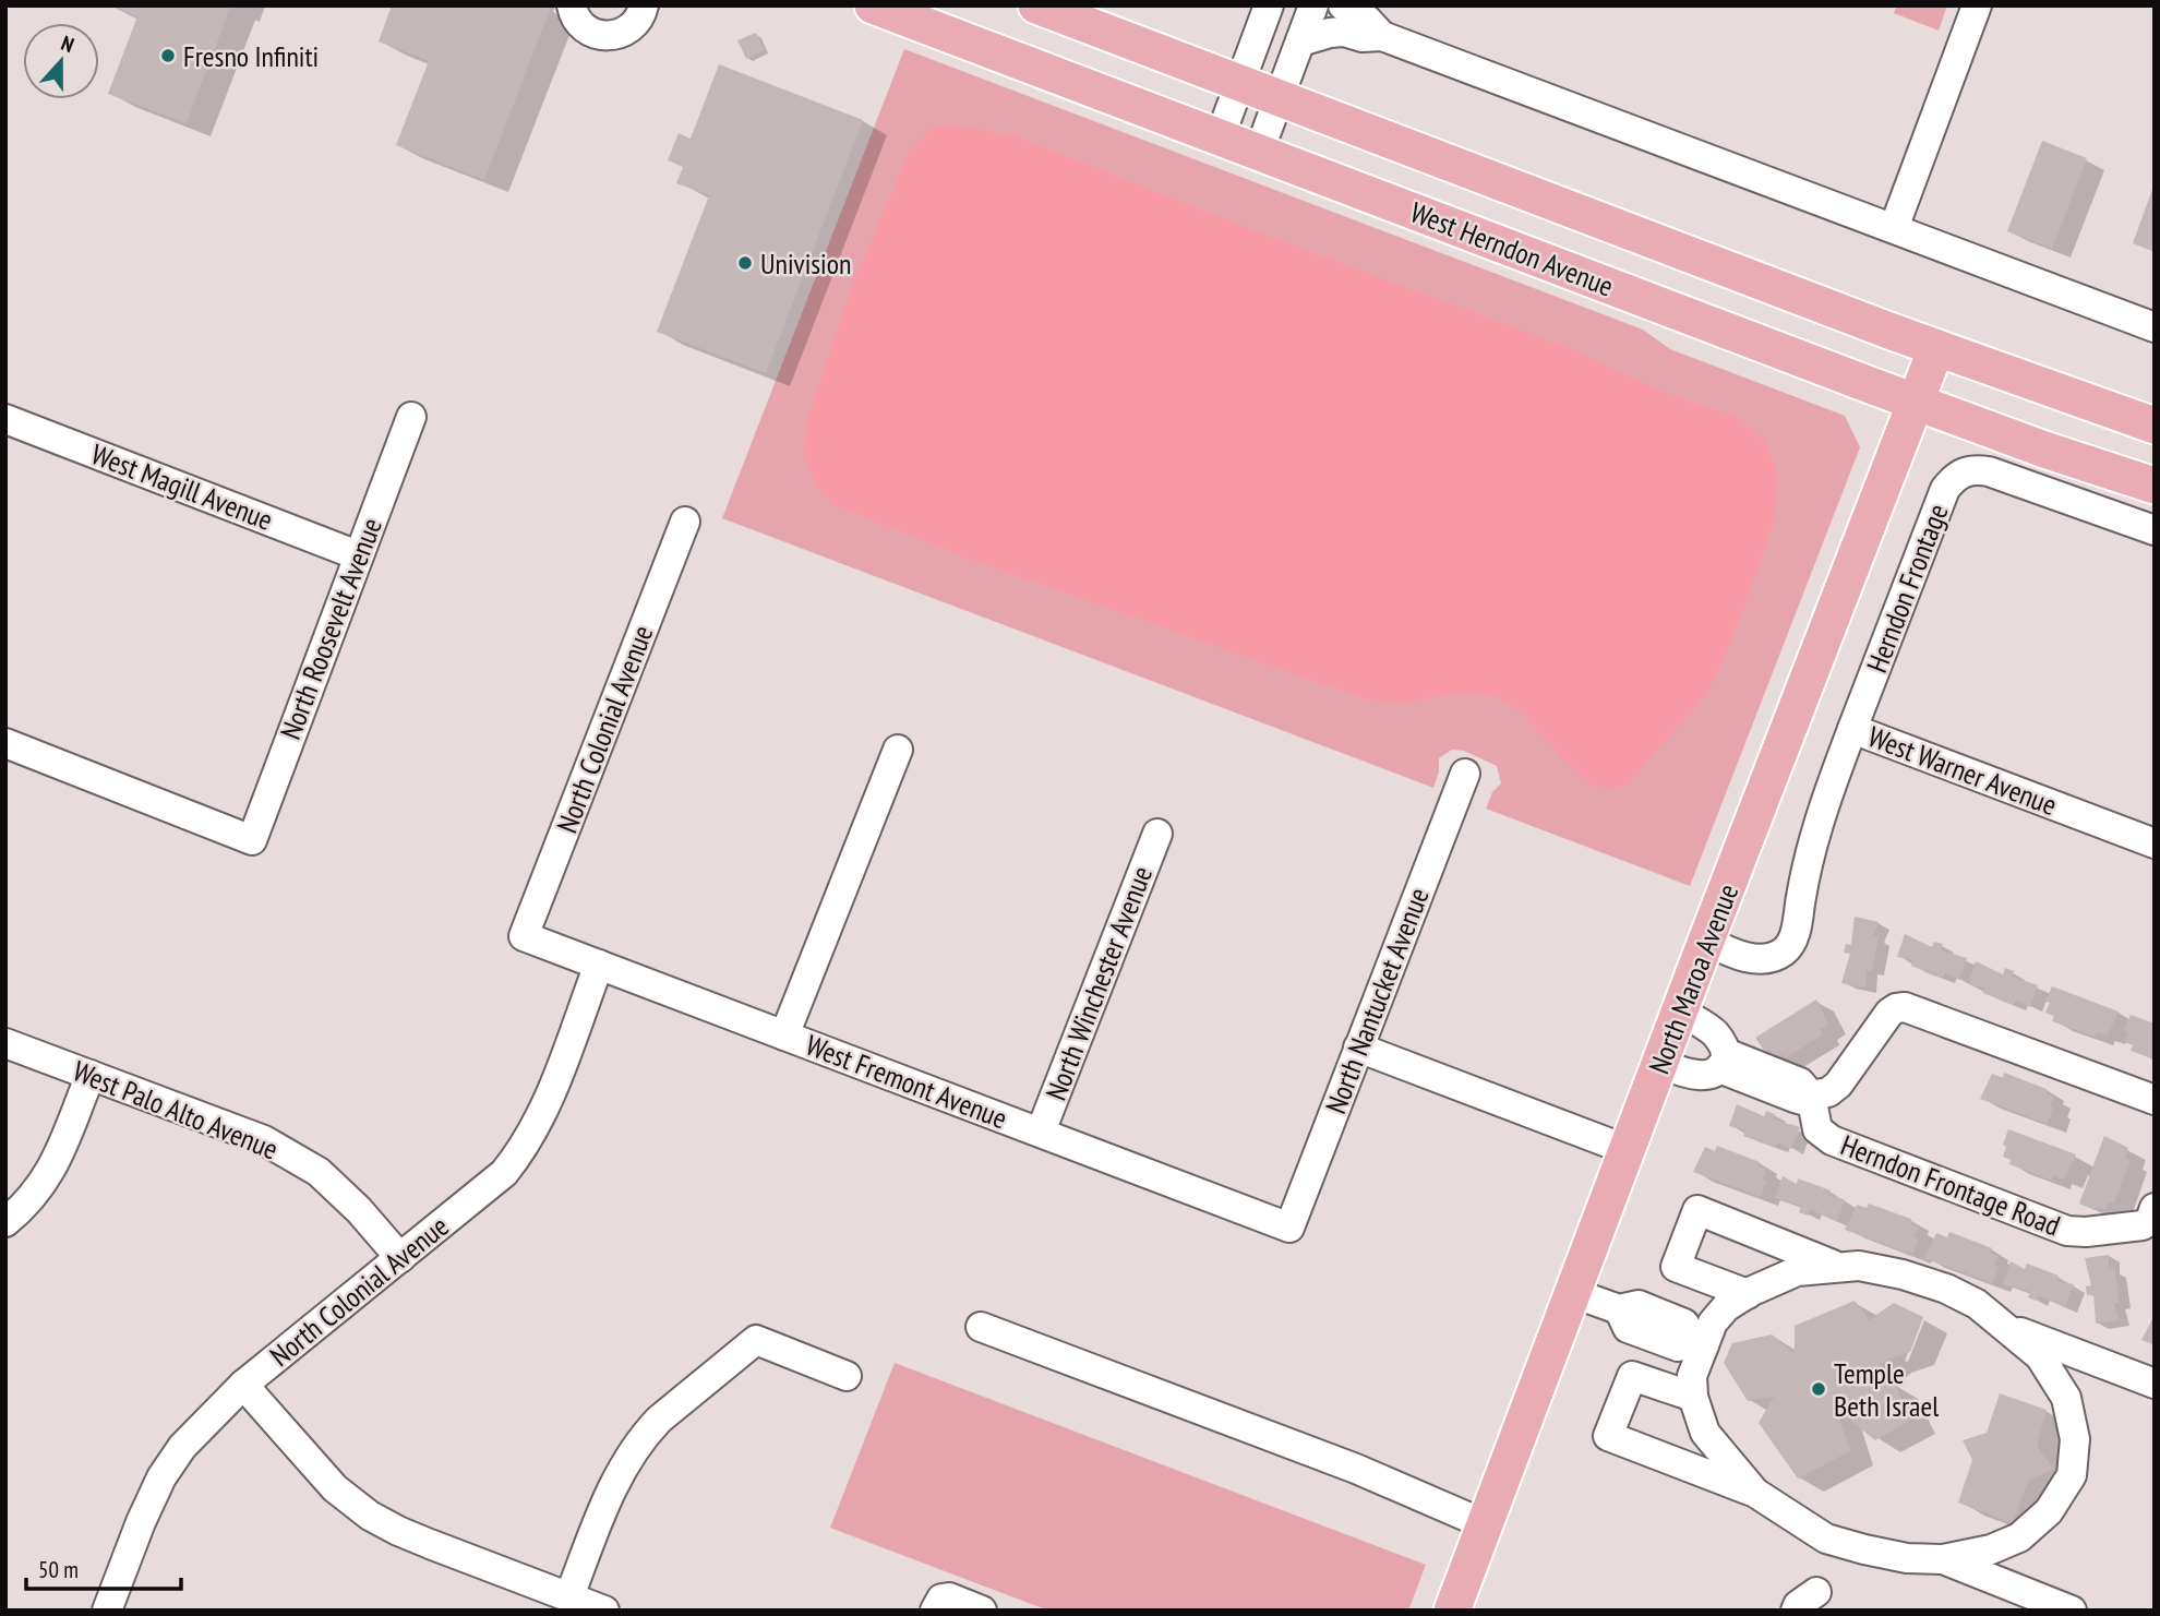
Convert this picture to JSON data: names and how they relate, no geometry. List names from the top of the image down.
{
  "streets": {
    "main road": ["West Herndon Avenue", "North Maroa Avenue"],
    "street": [
      "West Magill Avenue",
      "Herndon Frontage",
      "North Roosevelt Avenue",
      "North Colonial Avenue",
      "West Warner Avenue",
      "North Winchester Avenue",
      "North Nantucket Avenue",
      "West Fremont Avenue",
      "West Palo Alto Avenue",
      "Herndon Frontage Road"
    ]
  },
  "crossings": [
    ["West Herndon Avenue", "North Maroa Avenue"],
    ["West Magill Avenue", "North Roosevelt Avenue"],
    ["Herndon Frontage", "West Warner Avenue"],
    ["North Colonial Avenue", "West Fremont Avenue"],
    ["North Colonial Avenue", "West Palo Alto Avenue"],
    ["West Warner Avenue", "North Maroa Avenue"],
    ["North Winchester Avenue", "West Fremont Avenue"],
    ["North Nantucket Avenue", "West Fremont Avenue"]
  ],
  "places": ["Fresno Infiniti", "Univision", "Temple Beth Israel"],
  "scale_bar": "50 m",
  "north": "top"
}
